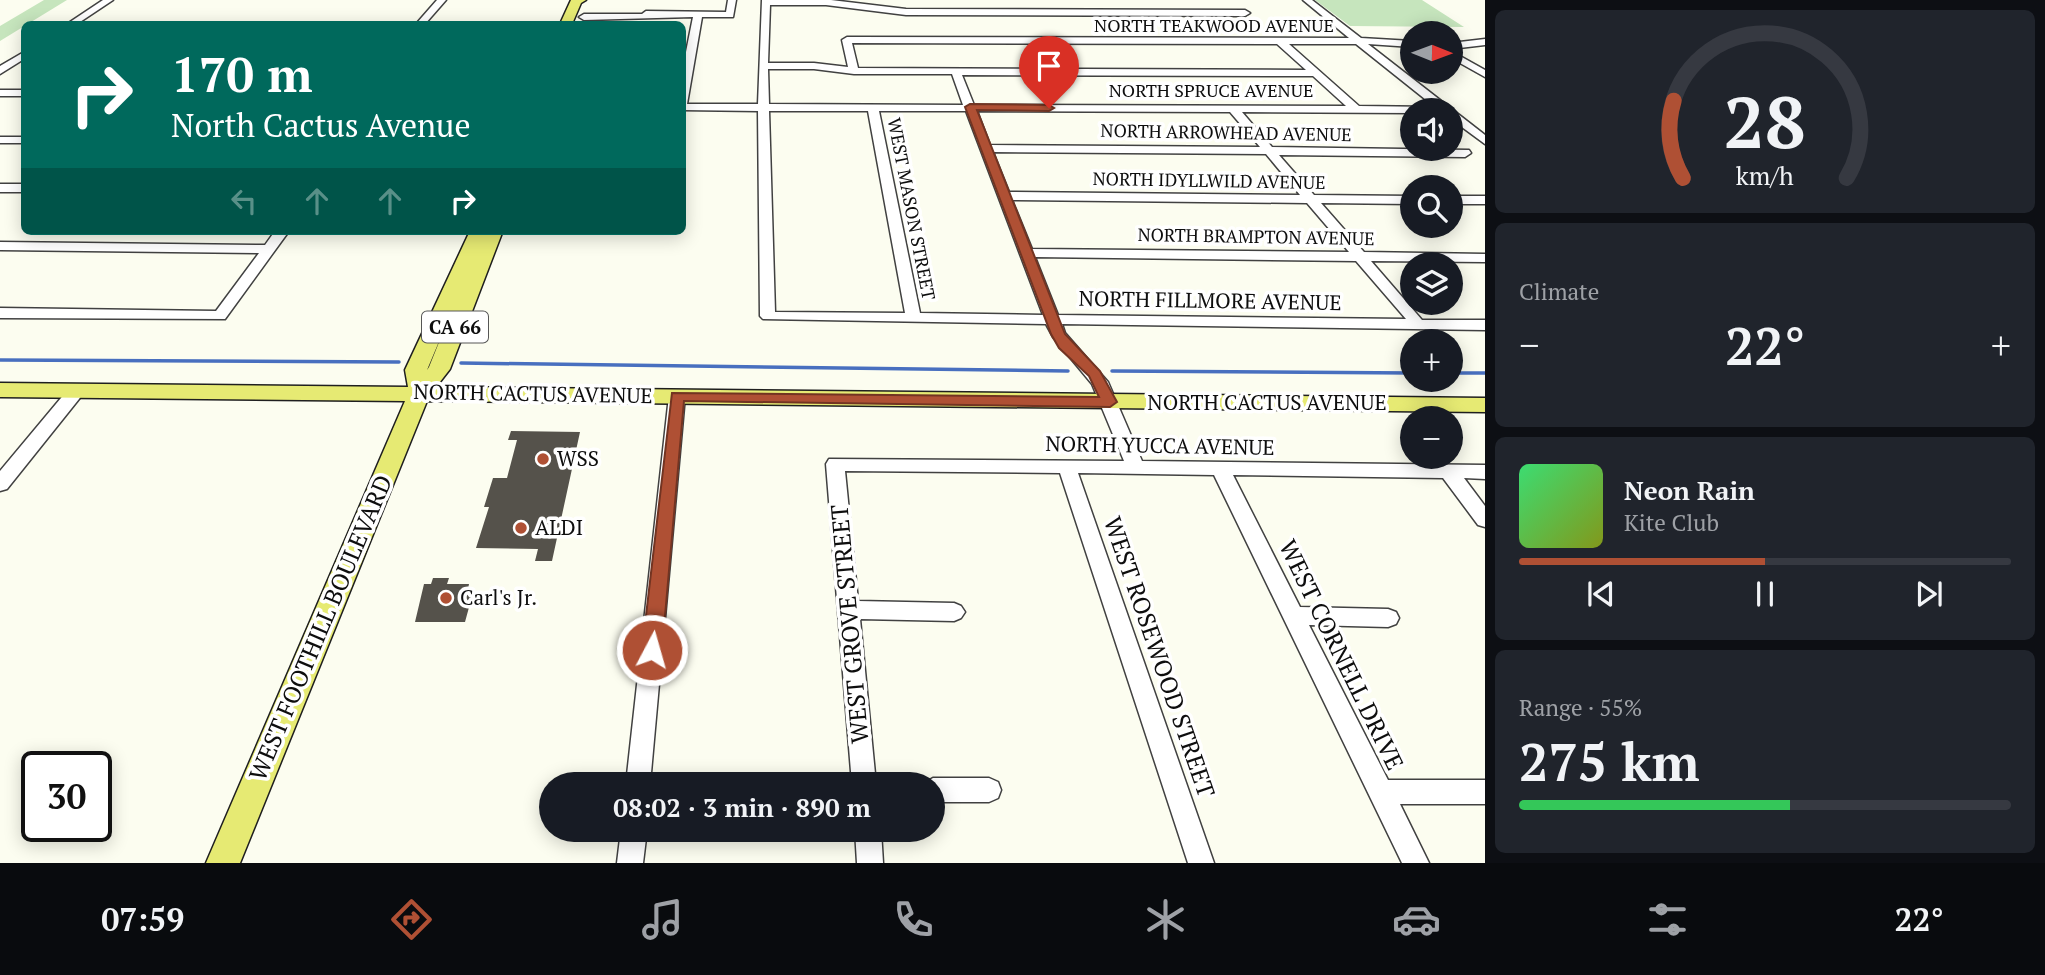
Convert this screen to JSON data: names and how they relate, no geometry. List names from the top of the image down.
{
  "streets": {
    "main road": ["CA 66", "NORTH CACTUS AVENUE", "WEST FOOTHILL BOULEVARD"],
    "street": [
      "NORTH TEAKWOOD AVENUE",
      "NORTH SPRUCE AVENUE",
      "NORTH ARROWHEAD AVENUE",
      "NORTH IDYLLWILD AVENUE",
      "WEST MASON STREET",
      "NORTH BRAMPTON AVENUE",
      "NORTH FILLMORE AVENUE",
      "NORTH YUCCA AVENUE",
      "WEST GROVE STREET",
      "WEST CORNELL DRIVE",
      "WEST ROSEWOOD STREET"
    ]
  },
  "crossings": [
    ["NORTH SPRUCE AVENUE", "WEST MASON STREET"],
    ["NORTH SPRUCE AVENUE", "NORTH FILLMORE AVENUE"],
    ["WEST MASON STREET", "NORTH FILLMORE AVENUE"],
    ["NORTH CACTUS AVENUE", "WEST FOOTHILL BOULEVARD"],
    ["NORTH YUCCA AVENUE", "WEST GROVE STREET"],
    ["NORTH YUCCA AVENUE", "WEST CORNELL DRIVE"],
    ["NORTH YUCCA AVENUE", "WEST ROSEWOOD STREET"]
  ],
  "places": ["WSS", "ALDI", "Carl's Jr."],
  "north": "right",
  "page": {
    "map_buttons": ["+", "−"],
    "turn": ["170 m", "North Cactus Avenue"],
    "tile": [
      "Climate",
      ["Range · 55%", "275 km"]
    ],
    "heat": ["−", "22°", "+"],
    "song": ["Neon Rain", "Kite Club"],
    "limit": "30",
    "trip": "08:02 · 3 min · 890 m",
    "tabs": ["07:59", "22°"],
    "gauge": ["28", "km/h"]
  }
}
